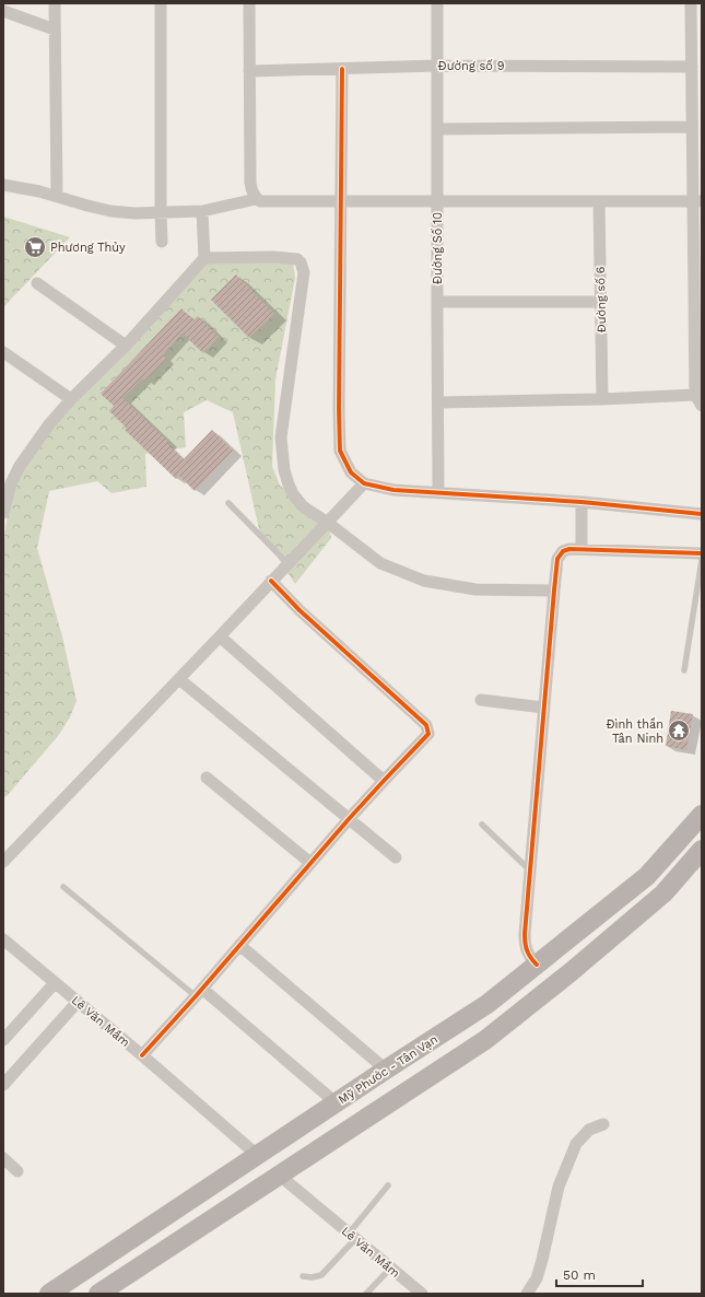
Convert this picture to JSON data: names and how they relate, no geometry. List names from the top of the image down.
{
  "streets": {
    "main road": ["Mỹ Phước - Tân Vạn"],
    "street": [
      "Đường số 9",
      "Đường Số 10",
      "Đường số 6",
      "Lê Văn Mầm"
    ]
  },
  "crossings": [
    ["Đường số 9", "Đường Số 10"],
    ["Lê Văn Mầm", "Mỹ Phước - Tân Vạn"]
  ],
  "places": {
    "supermarket": ["Phương Thủy"],
    "temple": ["Đình thần Tân Ninh"]
  },
  "scale_bar": "50 m"
}
